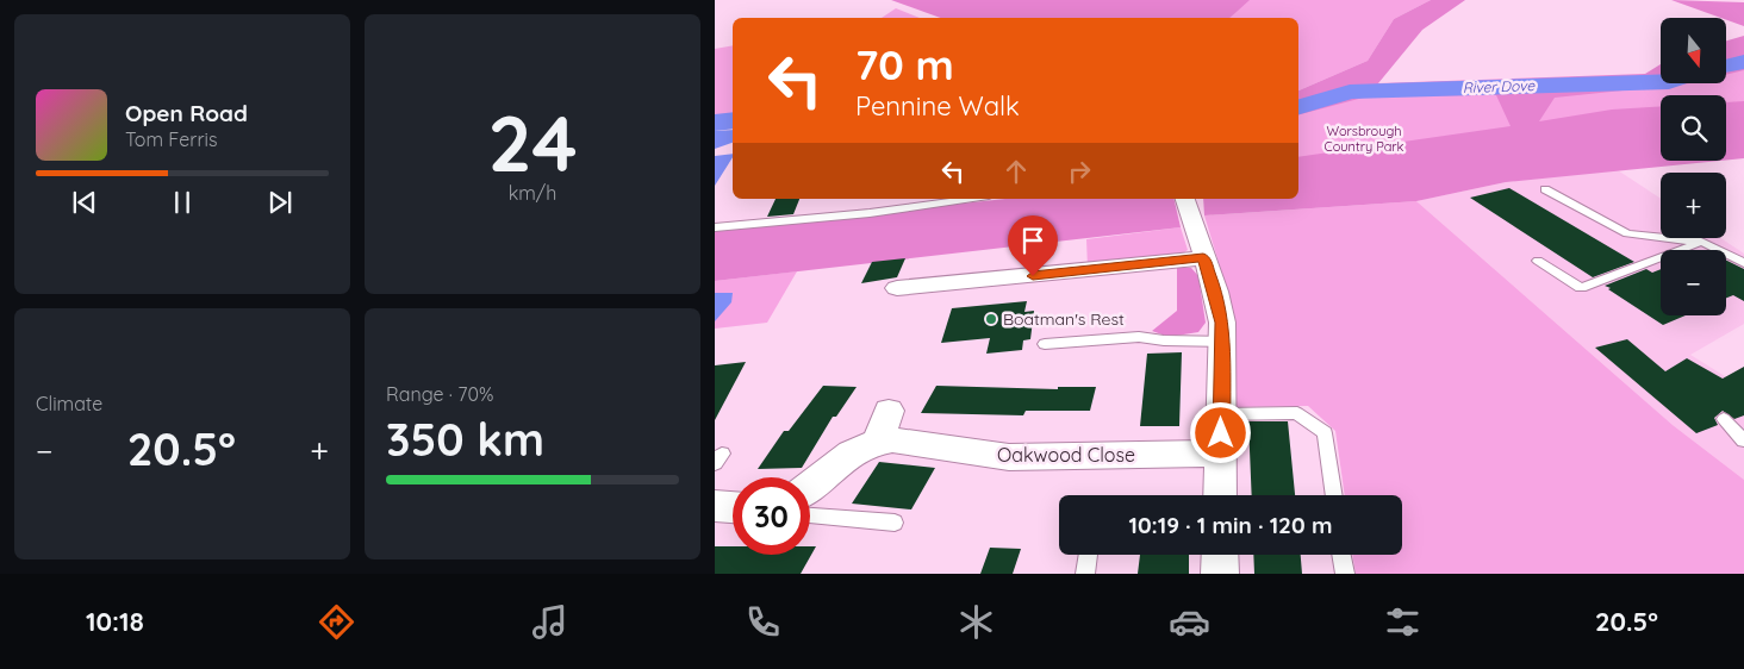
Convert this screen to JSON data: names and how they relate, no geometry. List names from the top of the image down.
{
  "streets": {
    "street": ["Oakwood Close"]
  },
  "water": ["River Dove"],
  "parks": ["Worsbrough Country Park"],
  "places": ["Boatman's Rest"],
  "north": "bottom",
  "page": {
    "tile": [
      ["24", "km/h"],
      "Climate",
      ["Range · 70%", "350 km"]
    ],
    "map_buttons": ["+", "−"],
    "turn": ["70 m", "Pennine Walk"],
    "song": ["Open Road", "Tom Ferris"],
    "heat": ["−", "20.5°", "+"],
    "limit": "30",
    "trip": "10:19 · 1 min · 120 m",
    "tabs": ["10:18", "20.5°"]
  }
}
